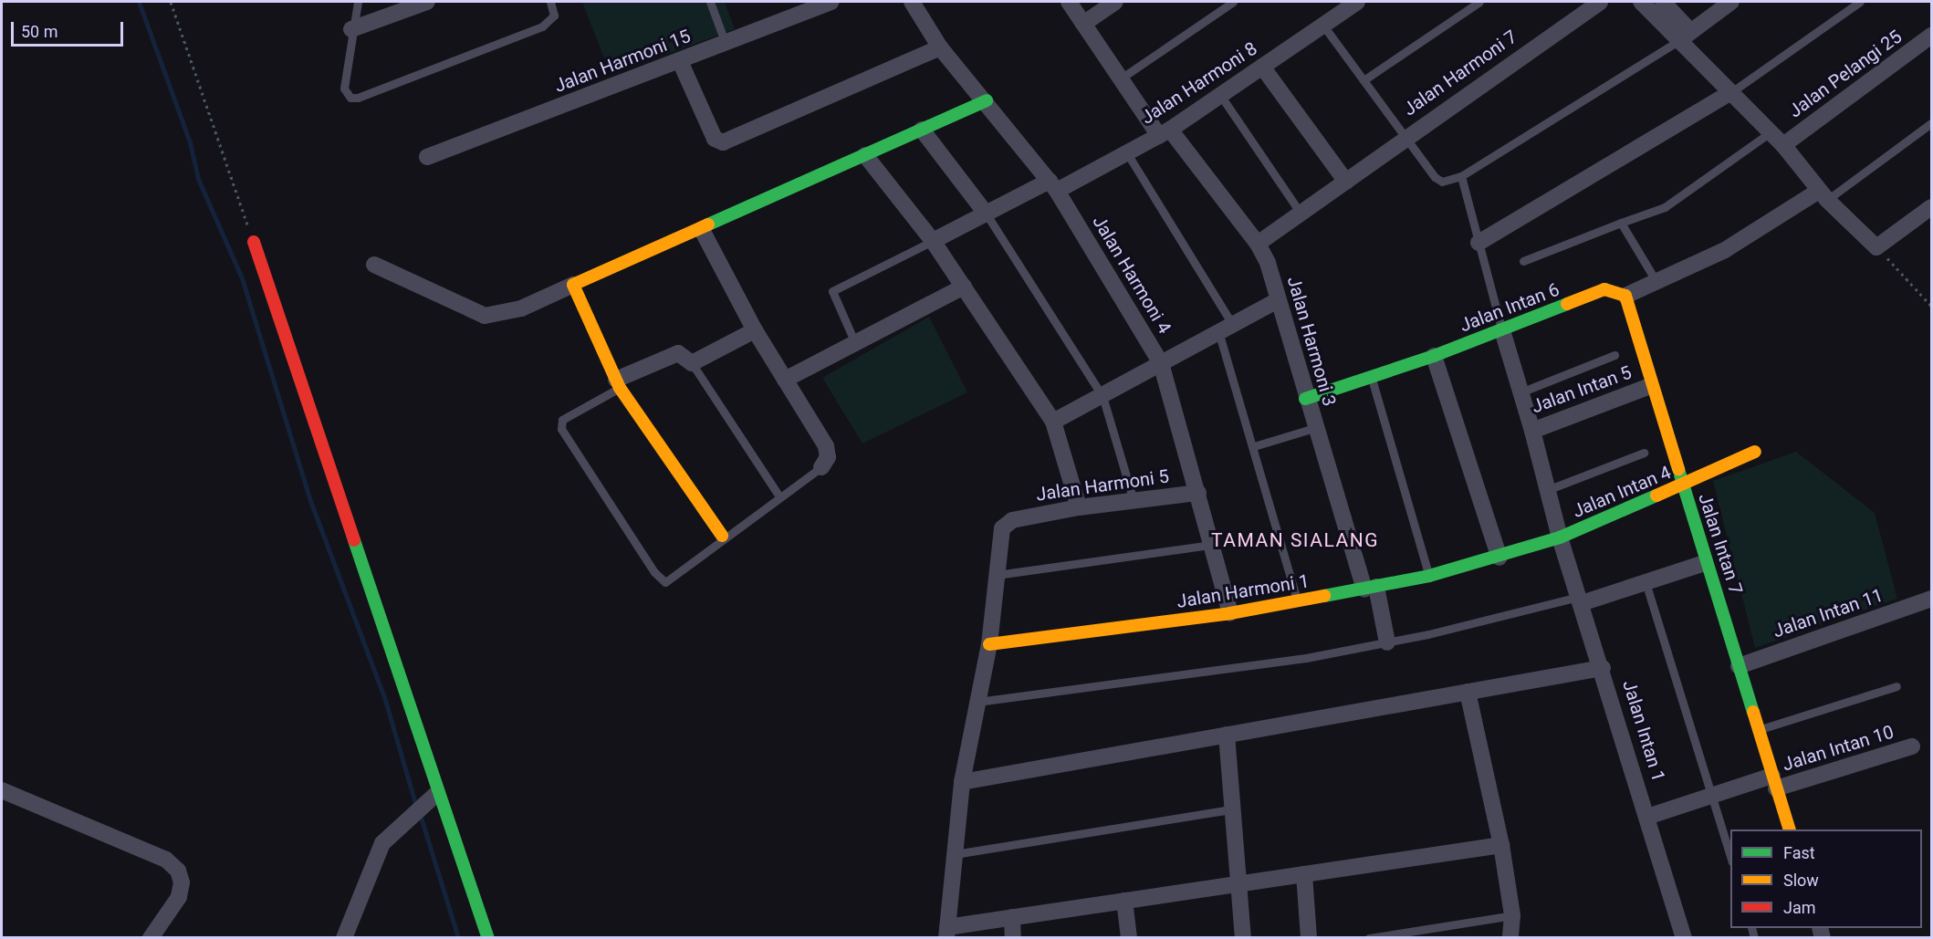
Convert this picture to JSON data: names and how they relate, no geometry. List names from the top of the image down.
{
  "streets": {
    "street": [
      "Jalan Harmoni 15",
      "Jalan Harmoni 7",
      "Jalan Pelangi 25",
      "Jalan Harmoni 8",
      "Jalan Harmoni 4",
      "Jalan Intan 6",
      "Jalan Harmoni 3",
      "Jalan Intan 5",
      "Jalan Harmoni 5",
      "Jalan Intan 4",
      "Jalan Intan 7",
      "Jalan Harmoni 1",
      "Jalan Intan 11",
      "Jalan Intan 1",
      "Jalan Intan 10"
    ]
  },
  "crossings": [
    ["Jalan Harmoni 7", "Jalan Harmoni 3"],
    ["Jalan Harmoni 8", "Jalan Harmoni 4"],
    ["Jalan Harmoni 8", "Jalan Harmoni 3"],
    ["Jalan Harmoni 4", "Jalan Harmoni 5"],
    ["Jalan Harmoni 4", "Jalan Harmoni 1"],
    ["Jalan Intan 6", "Jalan Harmoni 3"],
    ["Jalan Intan 6", "Jalan Intan 5"],
    ["Jalan Intan 6", "Jalan Intan 7"],
    ["Jalan Harmoni 3", "Jalan Harmoni 1"],
    ["Jalan Intan 5", "Jalan Intan 7"],
    ["Jalan Intan 5", "Jalan Intan 1"],
    ["Jalan Intan 4", "Jalan Intan 7"],
    ["Jalan Intan 4", "Jalan Harmoni 1"],
    ["Jalan Intan 4", "Jalan Intan 1"],
    ["Jalan Intan 7", "Jalan Intan 11"],
    ["Jalan Intan 7", "Jalan Intan 10"],
    ["Jalan Intan 1", "Jalan Intan 10"]
  ],
  "districts": ["TAMAN SIALANG"],
  "legend": ["Fast", "Slow", "Jam"],
  "scale_bar": "50 m"
}
